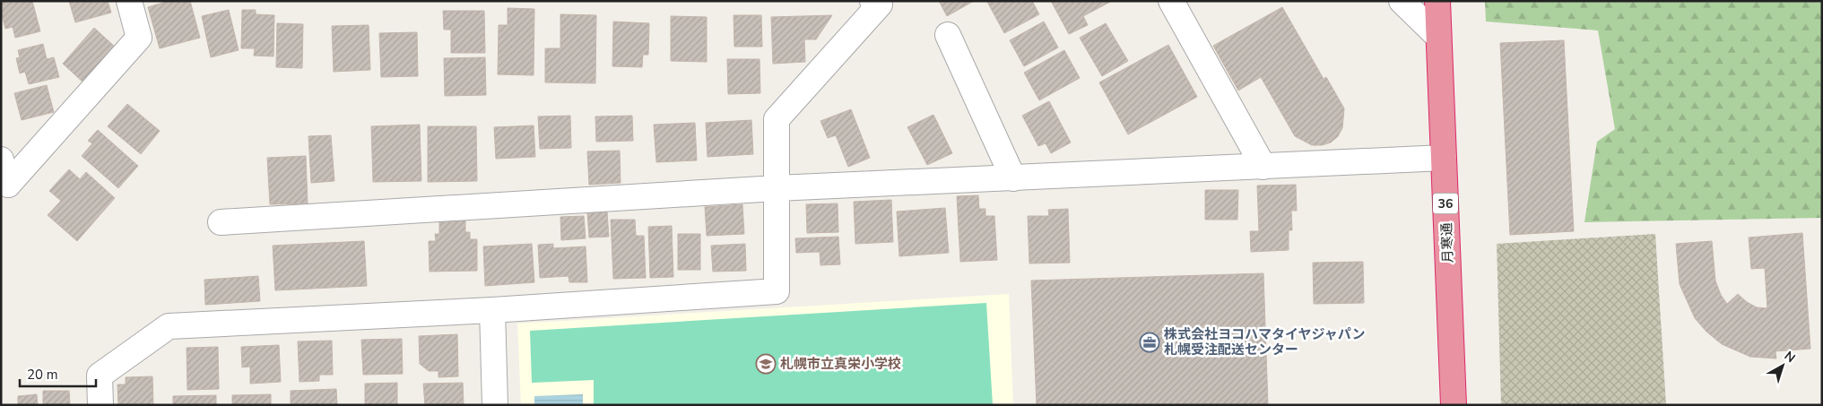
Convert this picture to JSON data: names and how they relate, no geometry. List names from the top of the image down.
{
  "streets": {
    "highway": ["36", "月寒通"]
  },
  "places": {
    "office": ["株式会社ヨコハマタイヤジャパン 札幌受注配送センター"],
    "school or university": ["札幌市立真栄小学校"]
  },
  "scale_bar": "20 m",
  "north": "top right"
}
